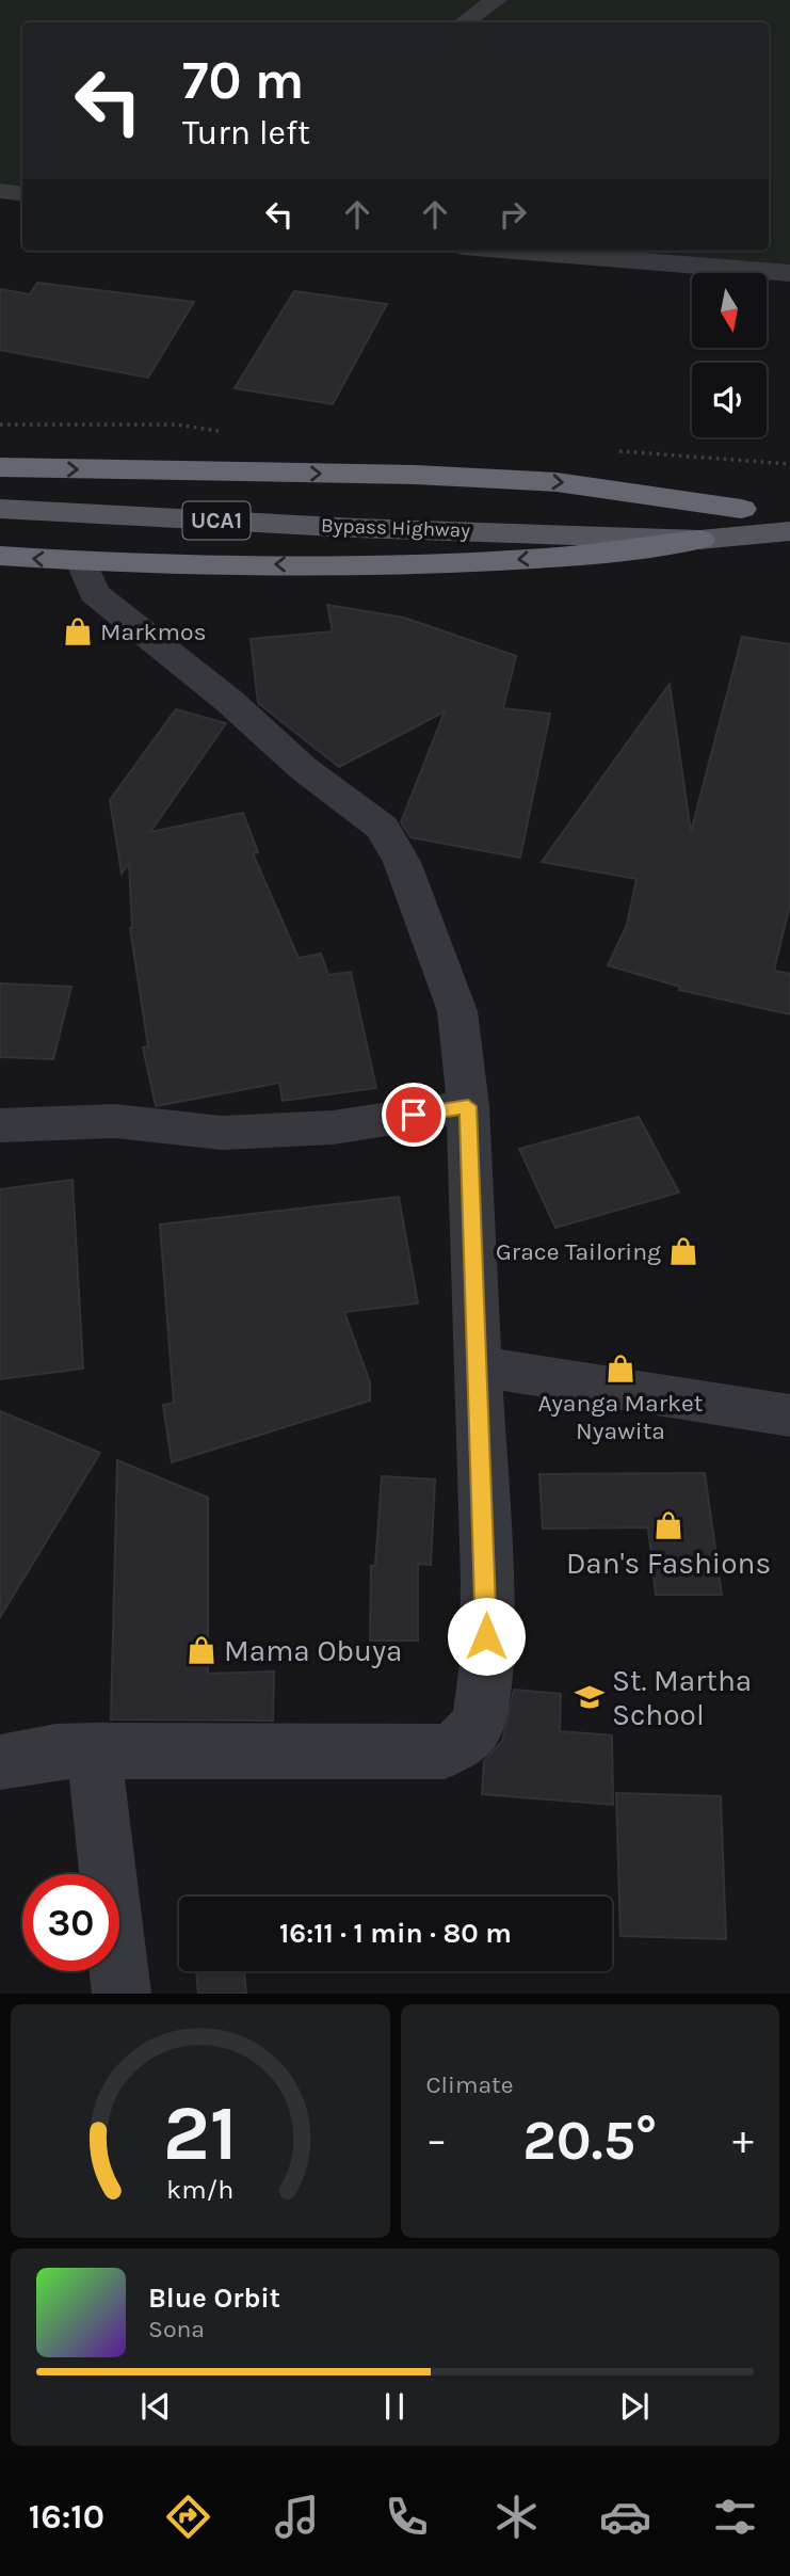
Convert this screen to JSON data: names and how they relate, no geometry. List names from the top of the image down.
{
  "streets": {
    "main road": ["UCA1", "Bypass Highway"]
  },
  "places": {
    "shop": [
      "Markmos",
      "Grace Tailoring",
      "Ayanga Market Nyawita",
      "Dan's Fashions",
      "Mama Obuya"
    ],
    "school or university": ["St. Martha School"]
  },
  "north": "bottom",
  "page": {
    "turn": ["70 m", "Turn left"],
    "limit": "30",
    "trip": "16:11 · 1 min · 80 m",
    "tile": "Climate",
    "heat": ["−", "20.5°", "+"],
    "song": ["Blue Orbit", "Sona"],
    "tabs": "16:10",
    "gauge": ["21", "km/h"]
  }
}
